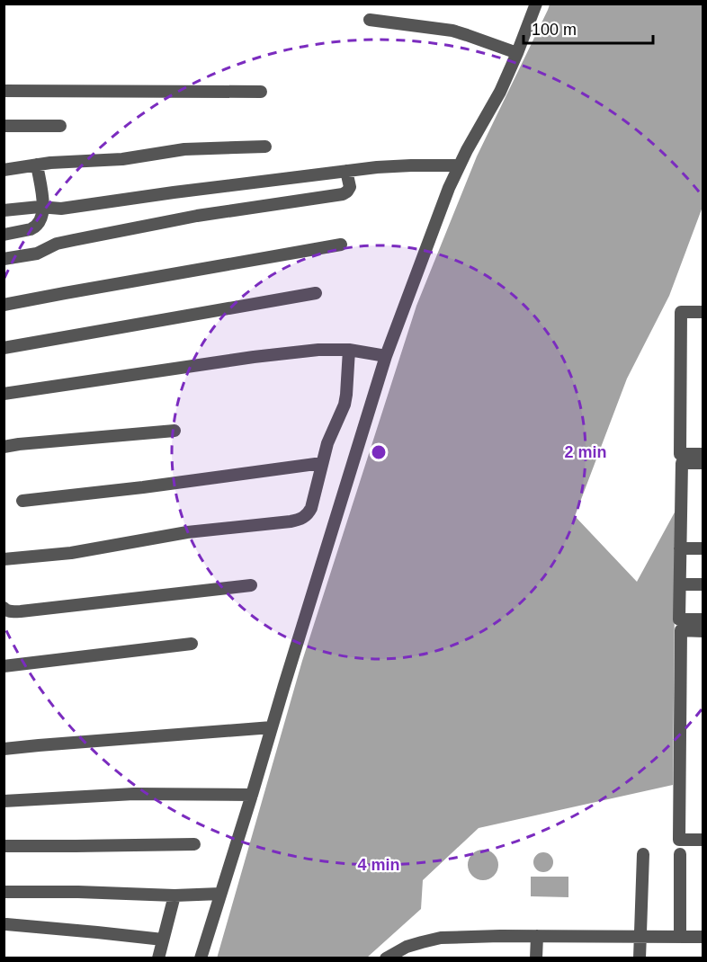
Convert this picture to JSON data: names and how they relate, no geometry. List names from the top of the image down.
{
  "scale_bar": "100 m",
  "rings": ["2 min", "4 min"]
}
